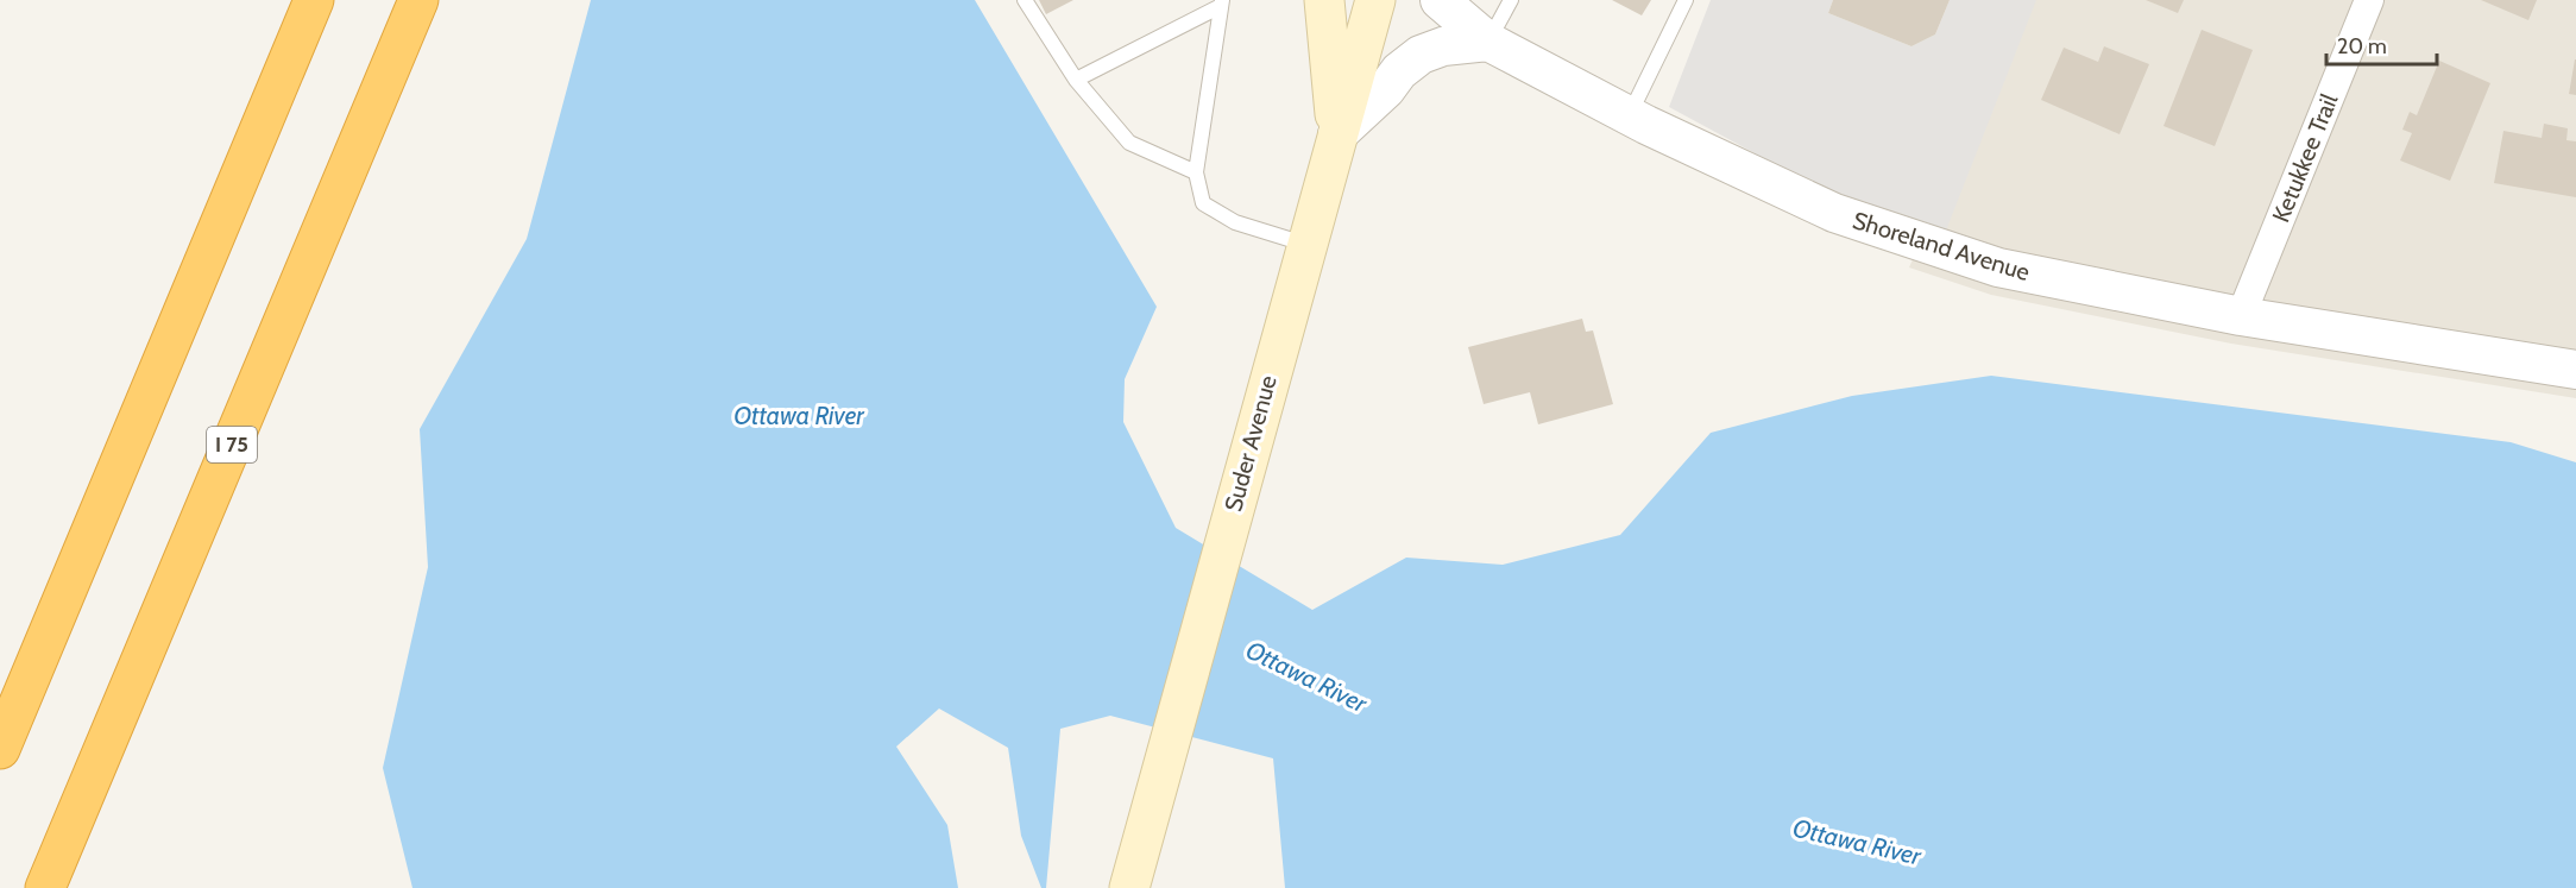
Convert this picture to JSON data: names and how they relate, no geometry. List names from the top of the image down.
{
  "streets": {
    "highway": ["I 75"],
    "main road": ["Suder Avenue"],
    "street": ["Ketukkee Trail", "Shoreland Avenue"]
  },
  "crossings": [
    ["Ketukkee Trail", "Shoreland Avenue"]
  ],
  "water": ["Ottawa River"],
  "scale_bar": "20 m"
}
